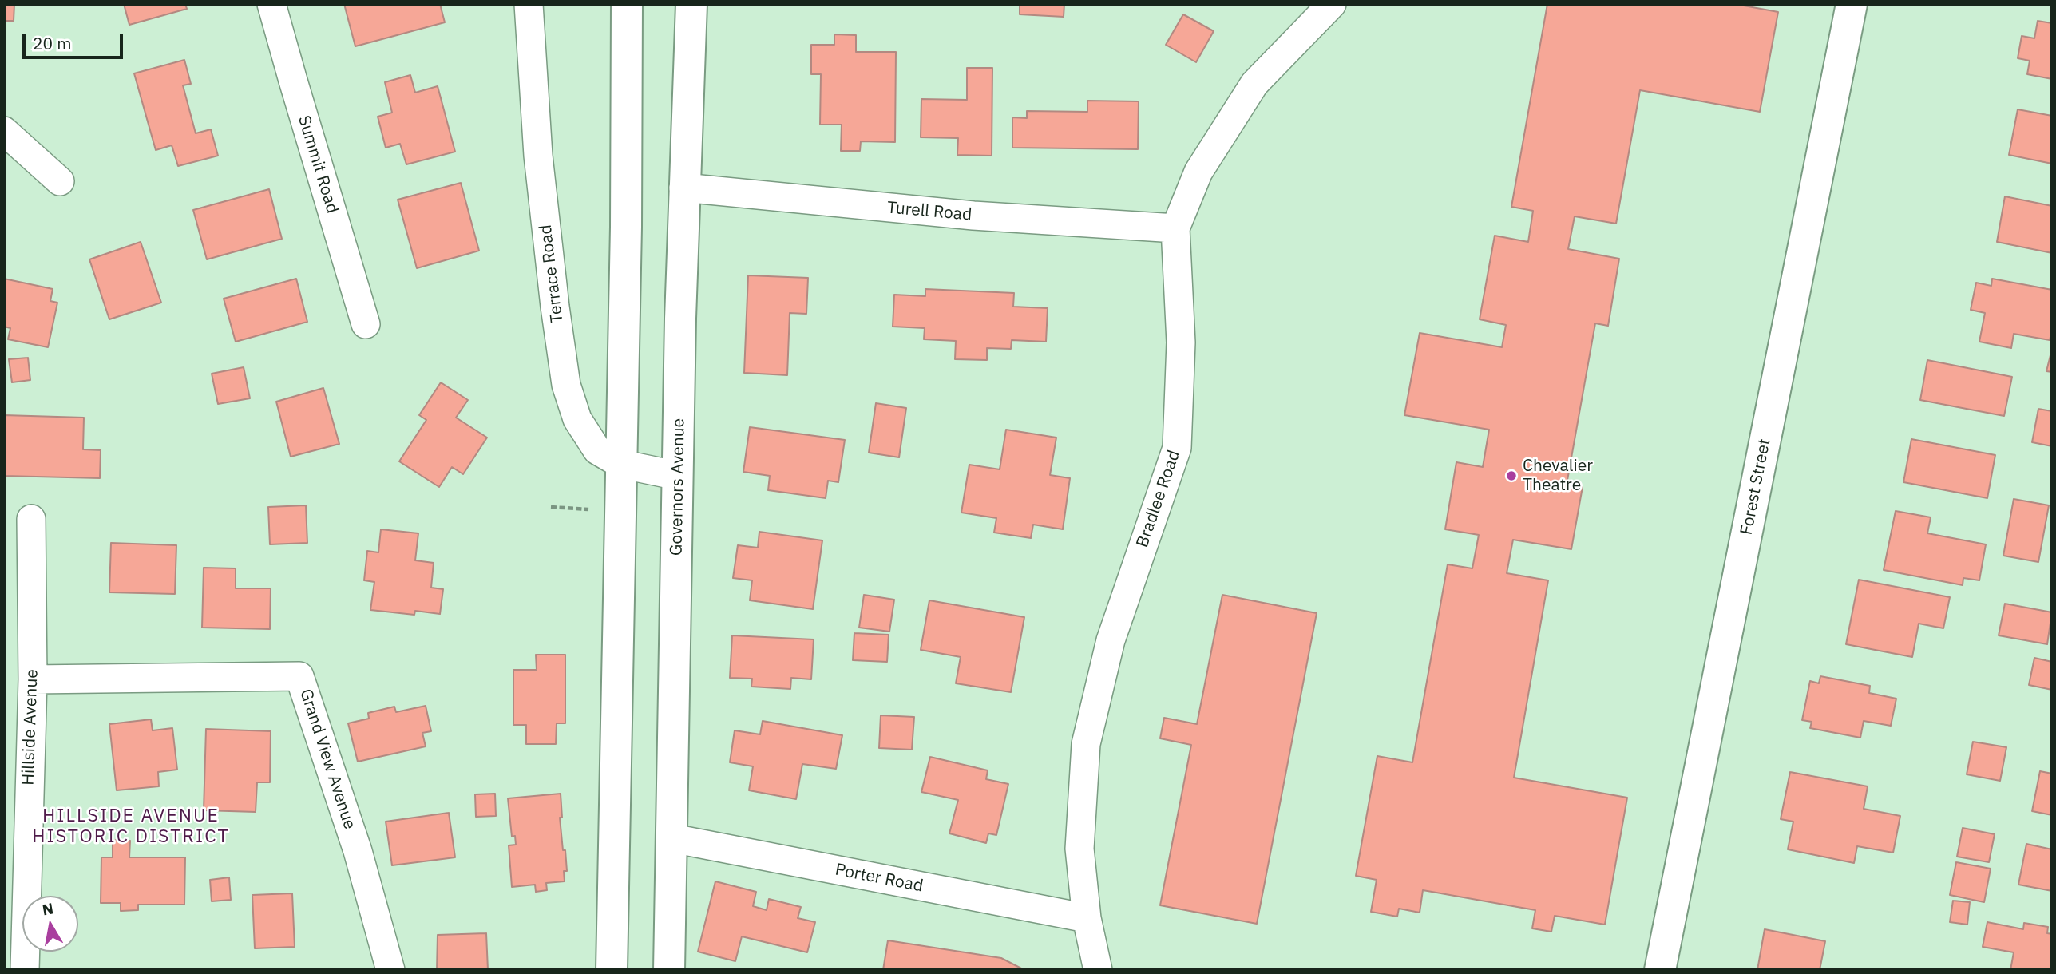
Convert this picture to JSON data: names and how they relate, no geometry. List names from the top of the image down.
{
  "streets": {
    "street": [
      "Summit Road",
      "Turell Road",
      "Terrace Road",
      "Governors Avenue",
      "Forest Street",
      "Bradlee Road",
      "Hillside Avenue",
      "Grand View Avenue",
      "Porter Road"
    ]
  },
  "crossings": [
    ["Turell Road", "Governors Avenue"],
    ["Turell Road", "Bradlee Road"],
    ["Terrace Road", "Governors Avenue"],
    ["Governors Avenue", "Porter Road"],
    ["Bradlee Road", "Porter Road"],
    ["Hillside Avenue", "Grand View Avenue"]
  ],
  "districts": ["HILLSIDE AVENUE HISTORIC DISTRICT"],
  "places": ["Chevalier Theatre"],
  "scale_bar": "20 m",
  "north": "top"
}
